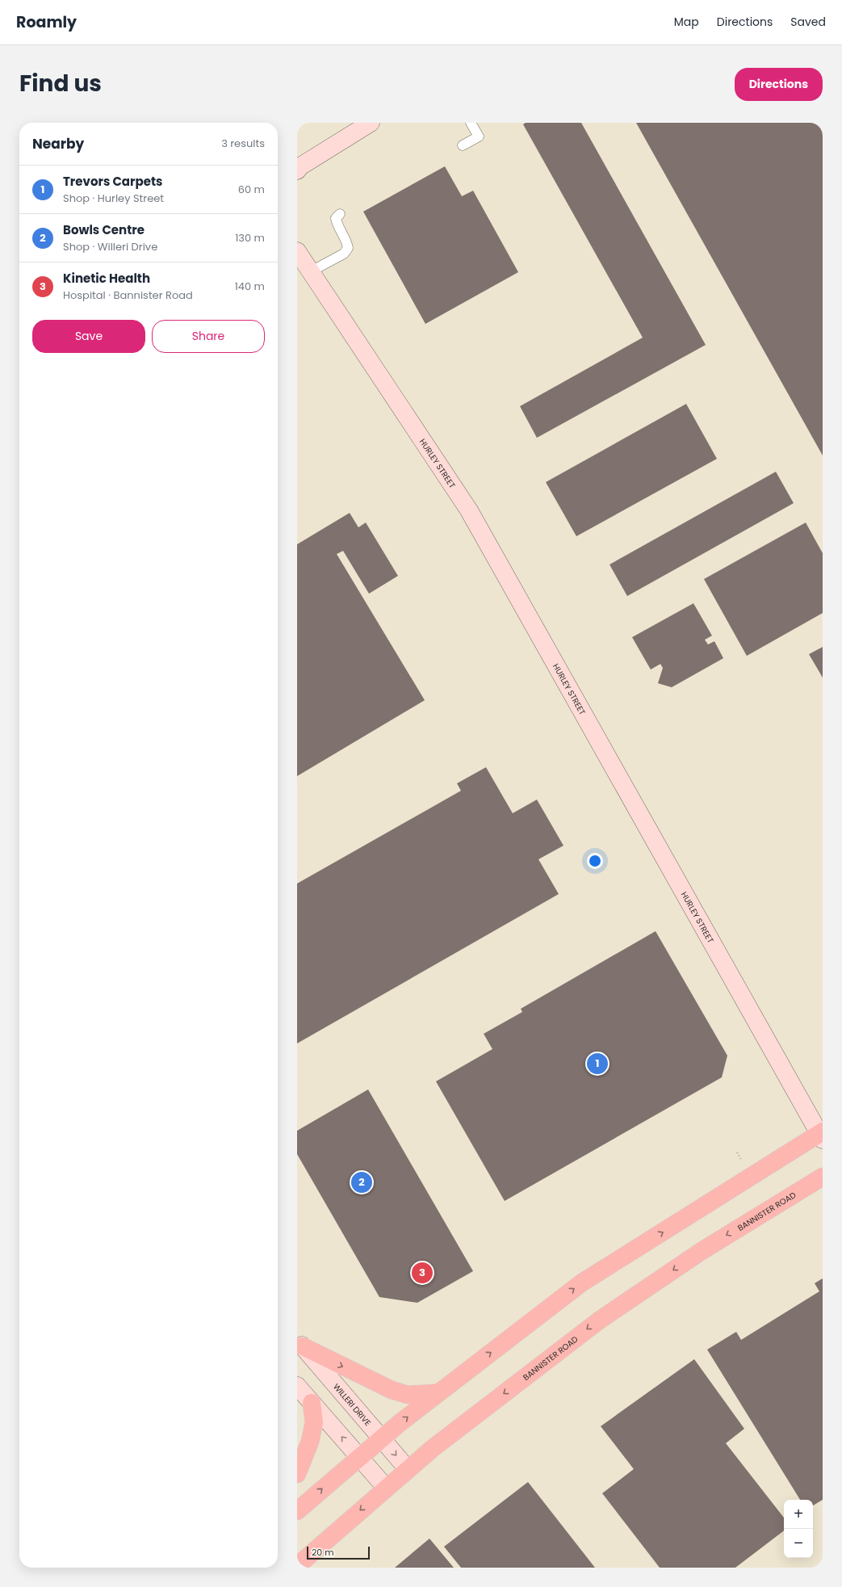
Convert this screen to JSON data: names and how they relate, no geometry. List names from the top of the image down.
{
  "streets": {
    "main road": ["BANNISTER ROAD"],
    "street": ["HURLEY STREET", "WILLERI DRIVE"]
  },
  "crossings": [
    ["BANNISTER ROAD", "WILLERI DRIVE"]
  ],
  "scale_bar": "20 m",
  "page": {
    "header": "Roamly",
    "nav": ["Map", "Directions", "Saved"],
    "title": "Find us",
    "buttons": [
      "Directions",
      ["Save", "Share"]
    ],
    "heading": ["Nearby", "3 results"],
    "list": [
      {
        "mark": "1",
        "name": "Trevors Carpets",
        "note": "Shop · Hurley Street",
        "value": "60 m"
      },
      {
        "mark": "2",
        "name": "Bowls Centre",
        "note": "Shop · Willeri Drive",
        "value": "130 m"
      },
      {
        "mark": "3",
        "name": "Kinetic Health",
        "note": "Hospital · Bannister Road",
        "value": "140 m"
      }
    ],
    "pins": ["1", "2", "3"],
    "map_buttons": ["+", "−"],
    "scale": "20 m"
  }
}
